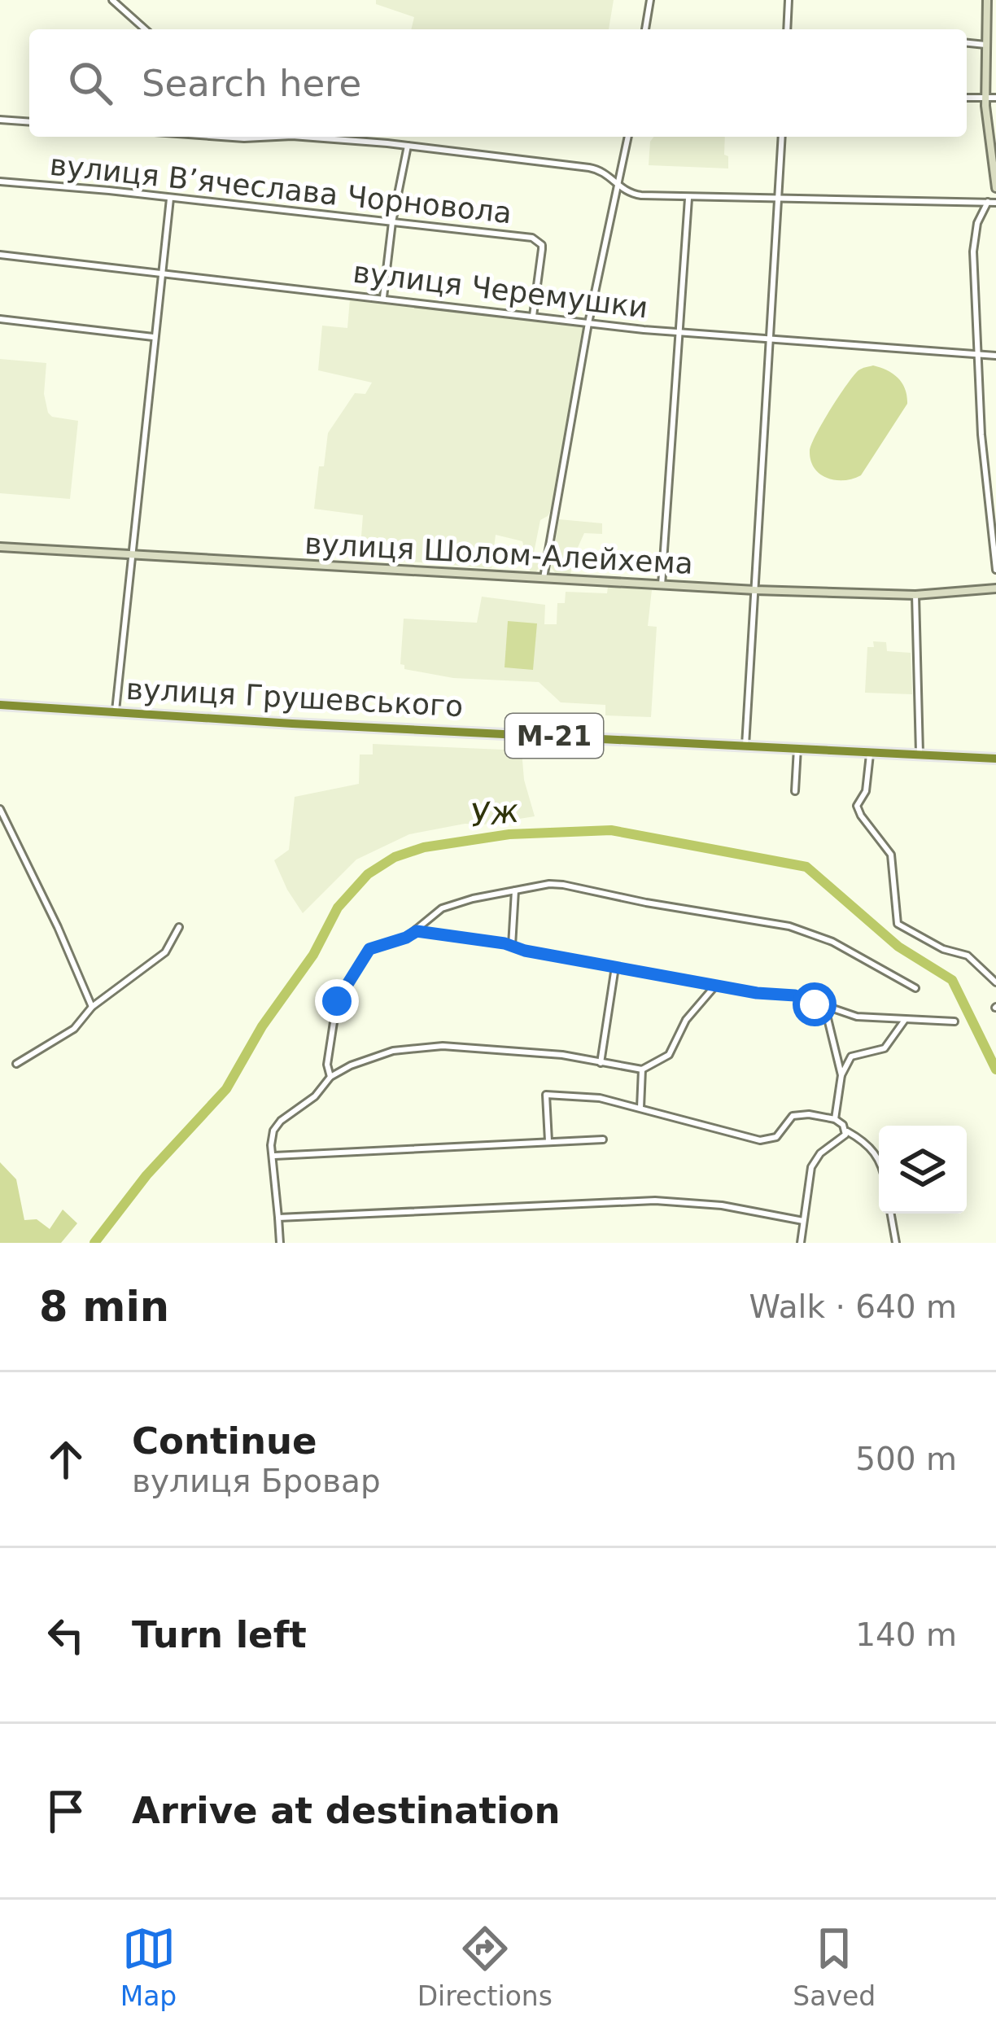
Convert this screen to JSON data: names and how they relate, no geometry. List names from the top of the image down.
{
  "streets": {
    "highway": ["вулиця Грушевського", "М-21"],
    "street": ["вулиця Вʼячеслава Чорновола", "вулиця Черемушки", "вулиця Шолом-Алейхема"]
  },
  "crossings": [
    ["вулиця Вʼячеслава Чорновола", "вулиця Черемушки"]
  ],
  "water": ["Уж"],
  "page": {
    "search": "Search here",
    "heading": ["8 min", "Walk · 640 m"],
    "list": [
      ["Continue", "вулиця Бровар", "500 m"],
      ["Turn left", "140 m"],
      "Arrive at destination"
    ],
    "nav": ["Map", "Directions", "Saved"]
  }
}
